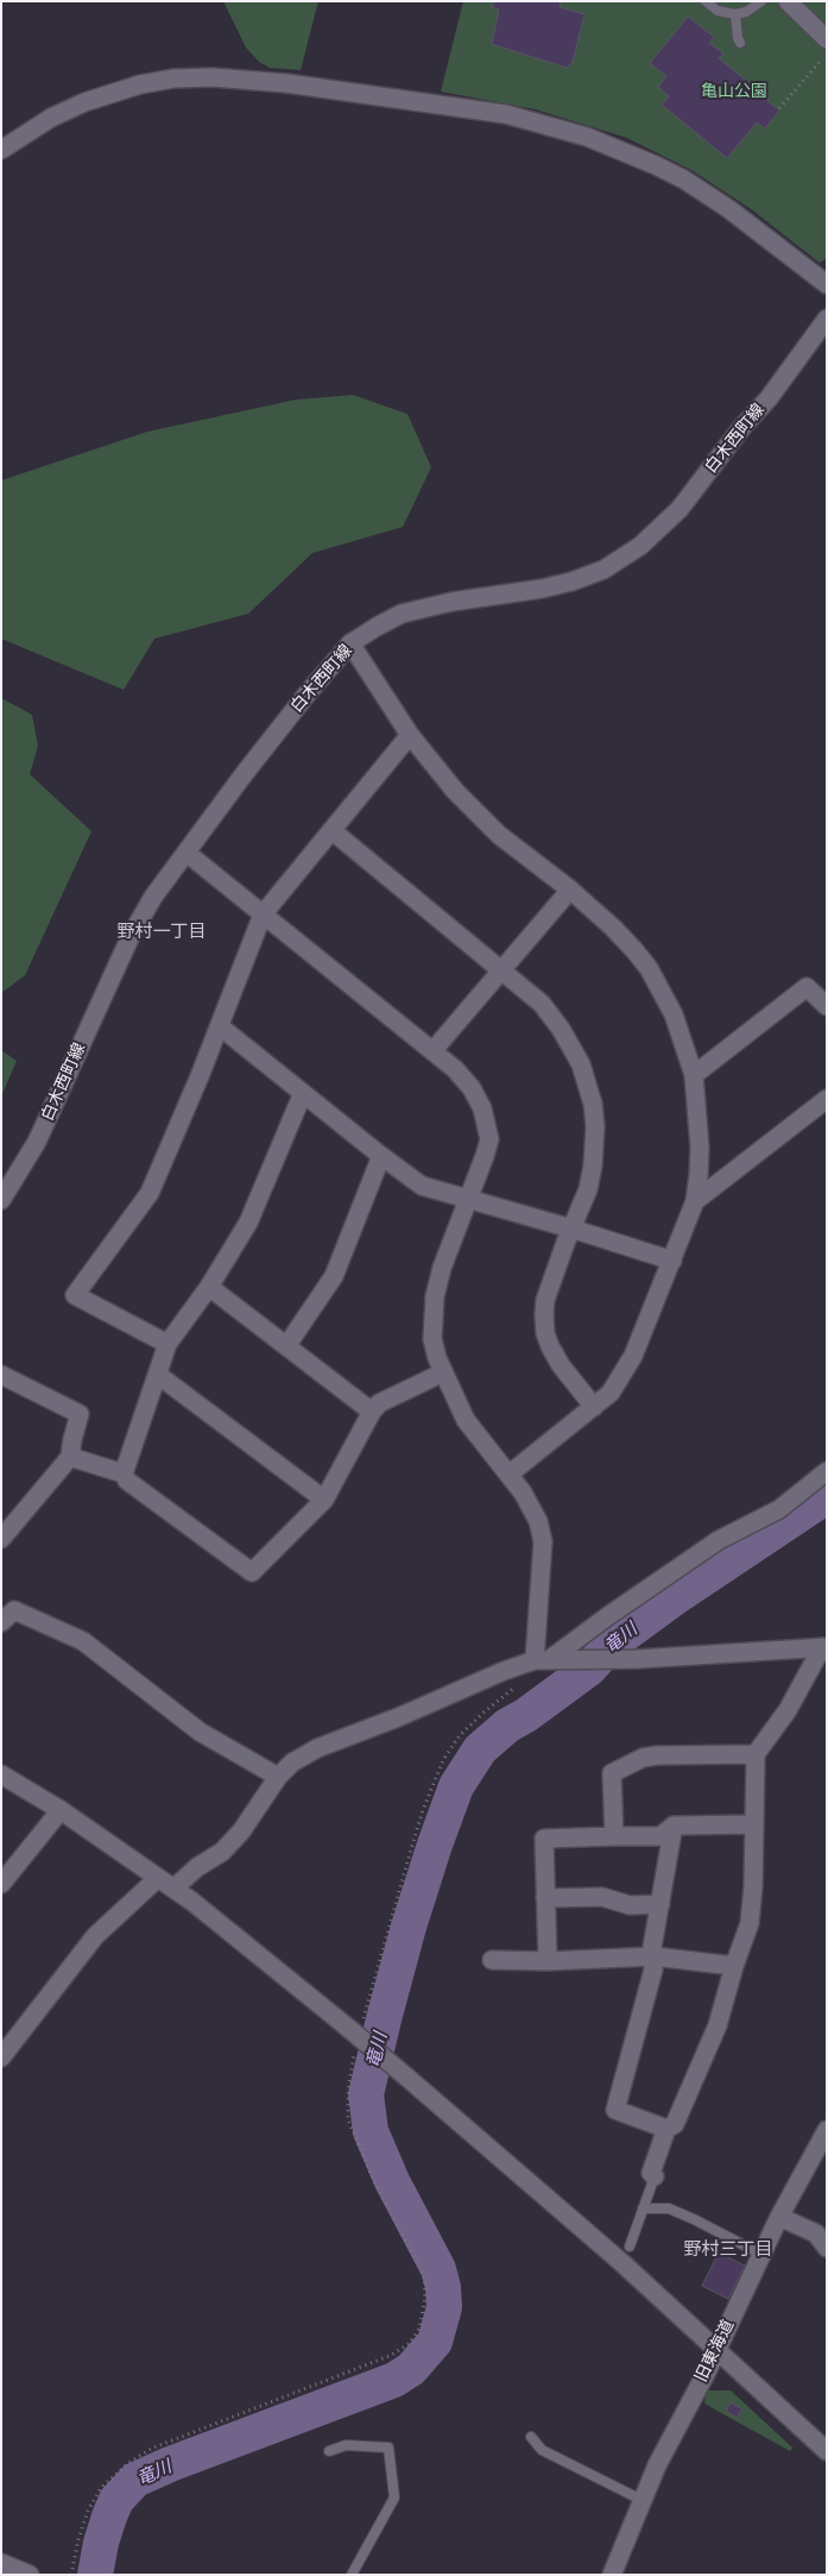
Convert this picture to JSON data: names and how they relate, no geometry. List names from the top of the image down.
{
  "streets": {
    "street": ["白木西町線", "旧東海道"]
  },
  "districts": ["野村一丁目", "野村三丁目"],
  "water": ["竜川"],
  "parks": ["亀山公園"]
}
